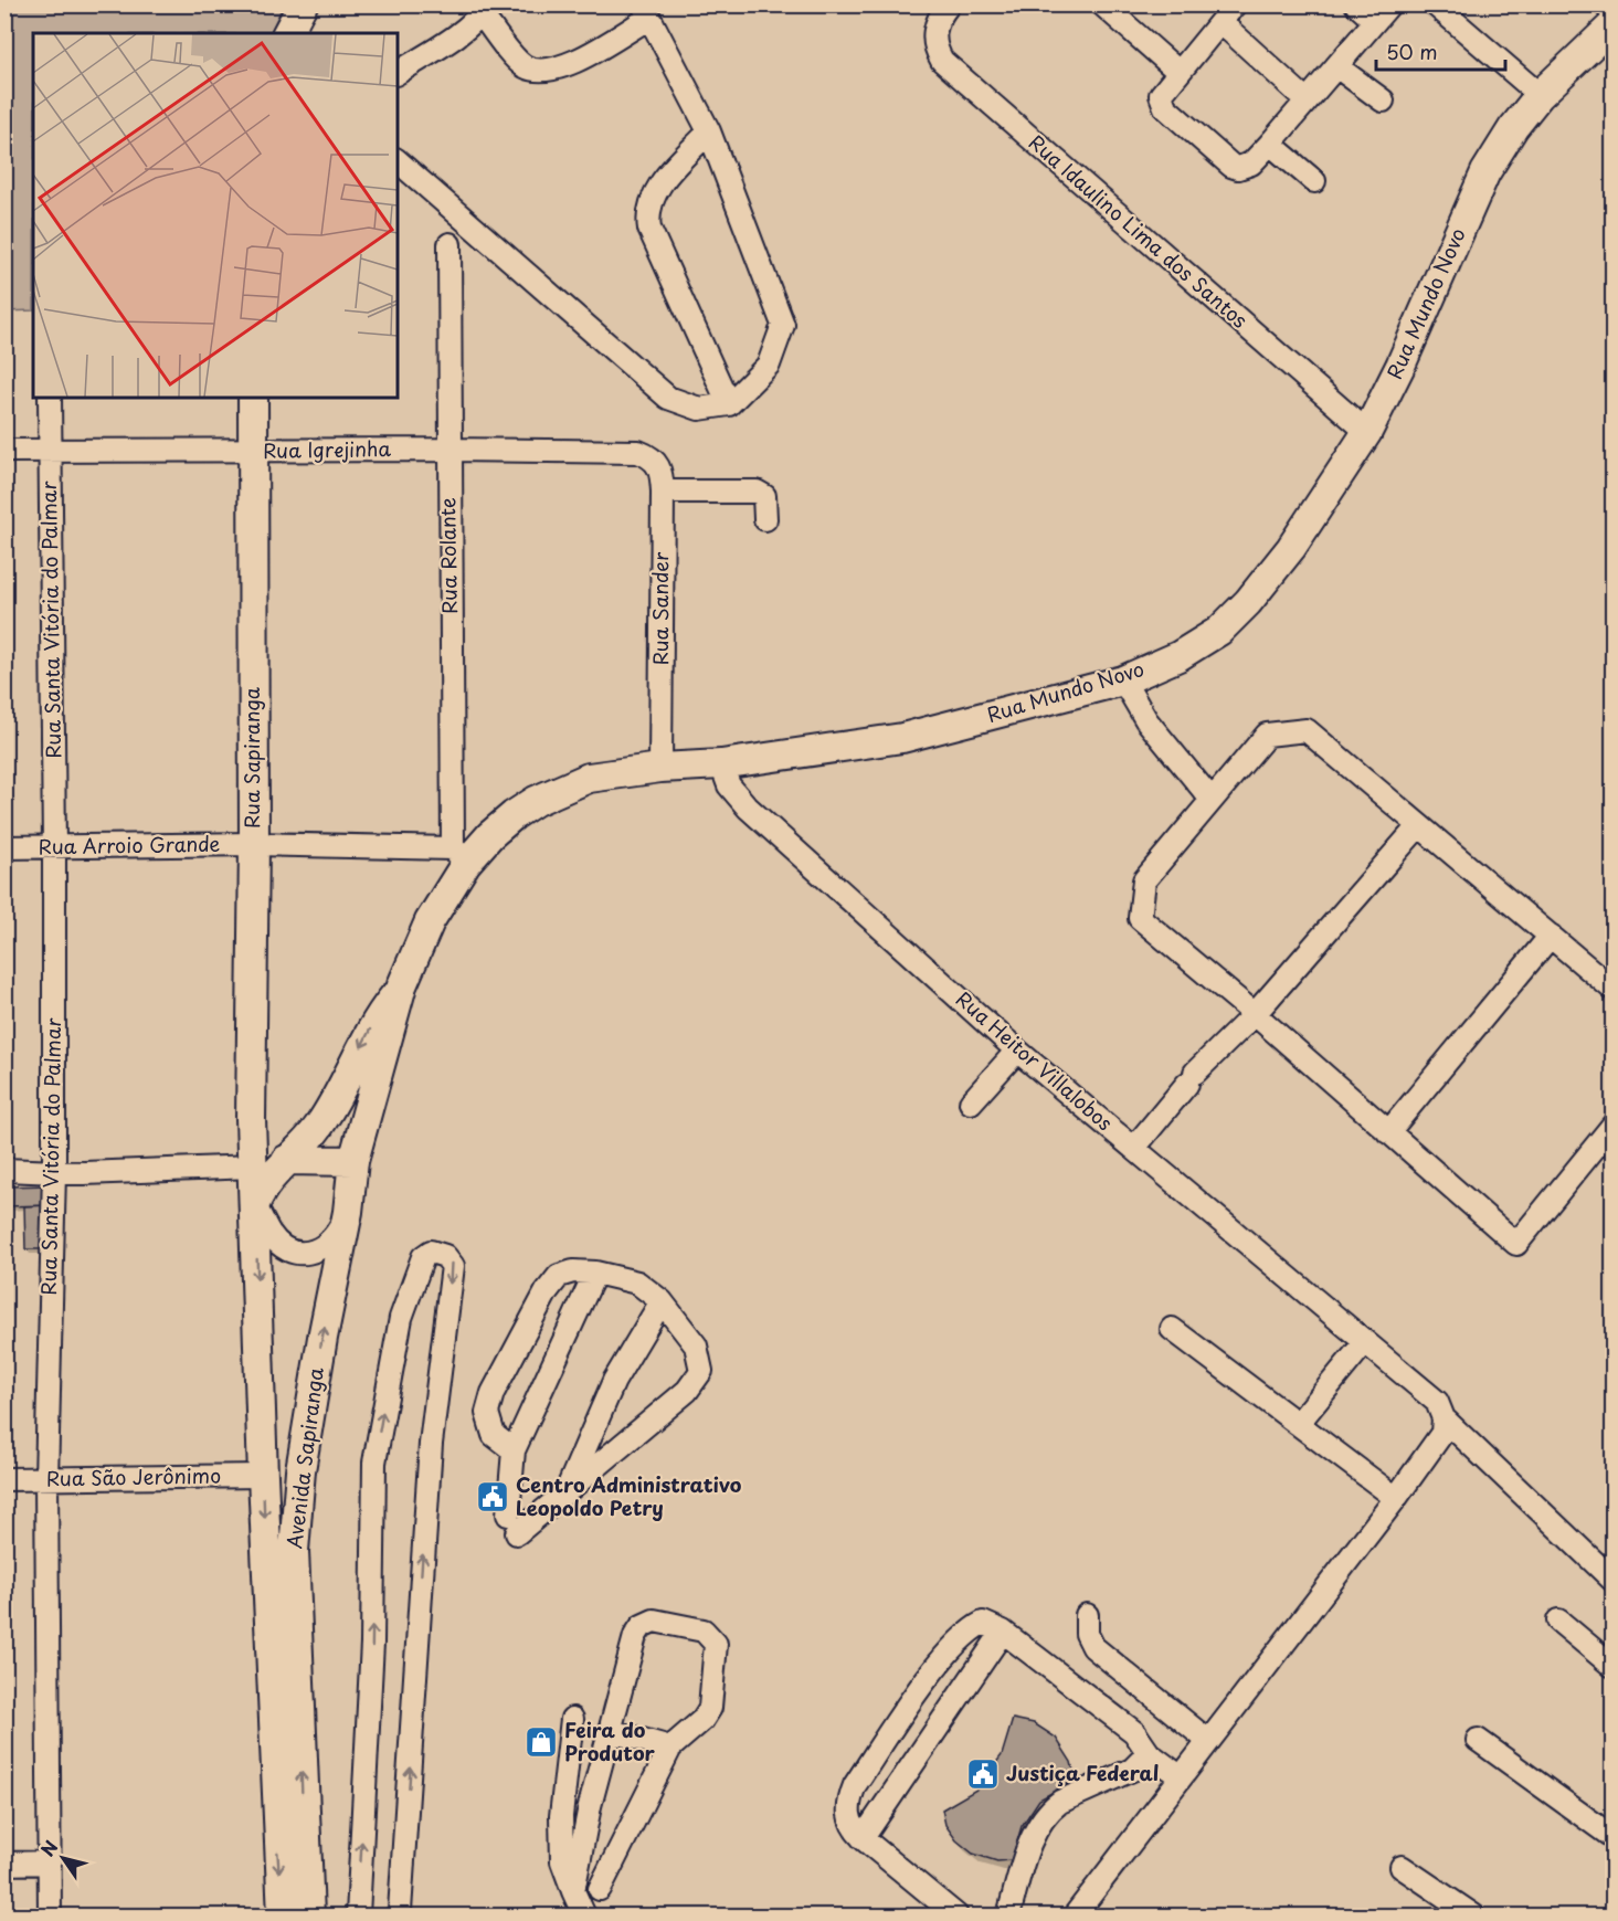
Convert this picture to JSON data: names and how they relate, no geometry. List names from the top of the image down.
{
  "streets": {
    "main road": ["Rua Mundo Novo", "Rua Sapiranga", "Avenida Sapiranga"],
    "street": [
      "Rua Idaulino Lima dos Santos",
      "Rua Igrejinha",
      "Rua Rolante",
      "Rua Sander",
      "Rua Santa Vitória do Palmar",
      "Rua Arroio Grande",
      "Rua Heitor Villalobos",
      "Rua São Jerônimo"
    ]
  },
  "crossings": [
    ["Rua Idaulino Lima dos Santos", "Rua Mundo Novo"],
    ["Rua Mundo Novo", "Rua Rolante"],
    ["Rua Mundo Novo", "Rua Sander"],
    ["Rua Mundo Novo", "Rua Sapiranga"],
    ["Rua Mundo Novo", "Rua Arroio Grande"],
    ["Rua Mundo Novo", "Rua Heitor Villalobos"],
    ["Rua Mundo Novo", "Avenida Sapiranga"],
    ["Rua Igrejinha", "Rua Rolante"],
    ["Rua Igrejinha", "Rua Sander"],
    ["Rua Igrejinha", "Rua Santa Vitória do Palmar"],
    ["Rua Igrejinha", "Rua Sapiranga"],
    ["Rua Rolante", "Rua Arroio Grande"],
    ["Rua Santa Vitória do Palmar", "Rua Arroio Grande"],
    ["Rua Santa Vitória do Palmar", "Rua São Jerônimo"],
    ["Rua Sapiranga", "Rua Arroio Grande"],
    ["Rua Sapiranga", "Avenida Sapiranga"],
    ["Avenida Sapiranga", "Rua São Jerônimo"]
  ],
  "places": {
    "public building": ["Centro Administrativo Leopoldo Petry", "Justiça Federal"],
    "shop": ["Feira do Produtor"]
  },
  "scale_bar": "50 m",
  "north": "top left"
}
